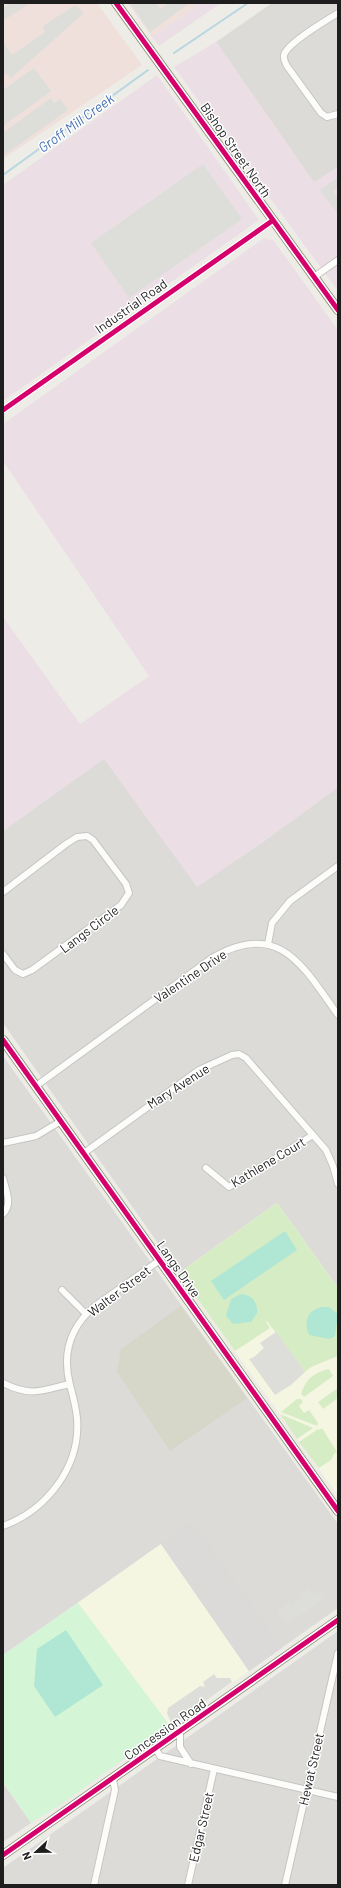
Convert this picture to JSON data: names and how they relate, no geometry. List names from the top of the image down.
{
  "streets": {
    "main road": ["Bishop Street North", "Langs Drive", "Concession Road"],
    "street": [
      "Industrial Road",
      "Langs Circle",
      "Valentine Drive",
      "Mary Avenue",
      "Kathlene Court",
      "Walter Street",
      "Hewat Street",
      "Edgar Street"
    ]
  },
  "crossings": [
    ["Bishop Street North", "Industrial Road"],
    ["Valentine Drive", "Langs Drive"],
    ["Mary Avenue", "Kathlene Court"],
    ["Mary Avenue", "Langs Drive"],
    ["Langs Drive", "Walter Street"]
  ],
  "water": ["Groff Mill Creek"],
  "north": "left"
}
